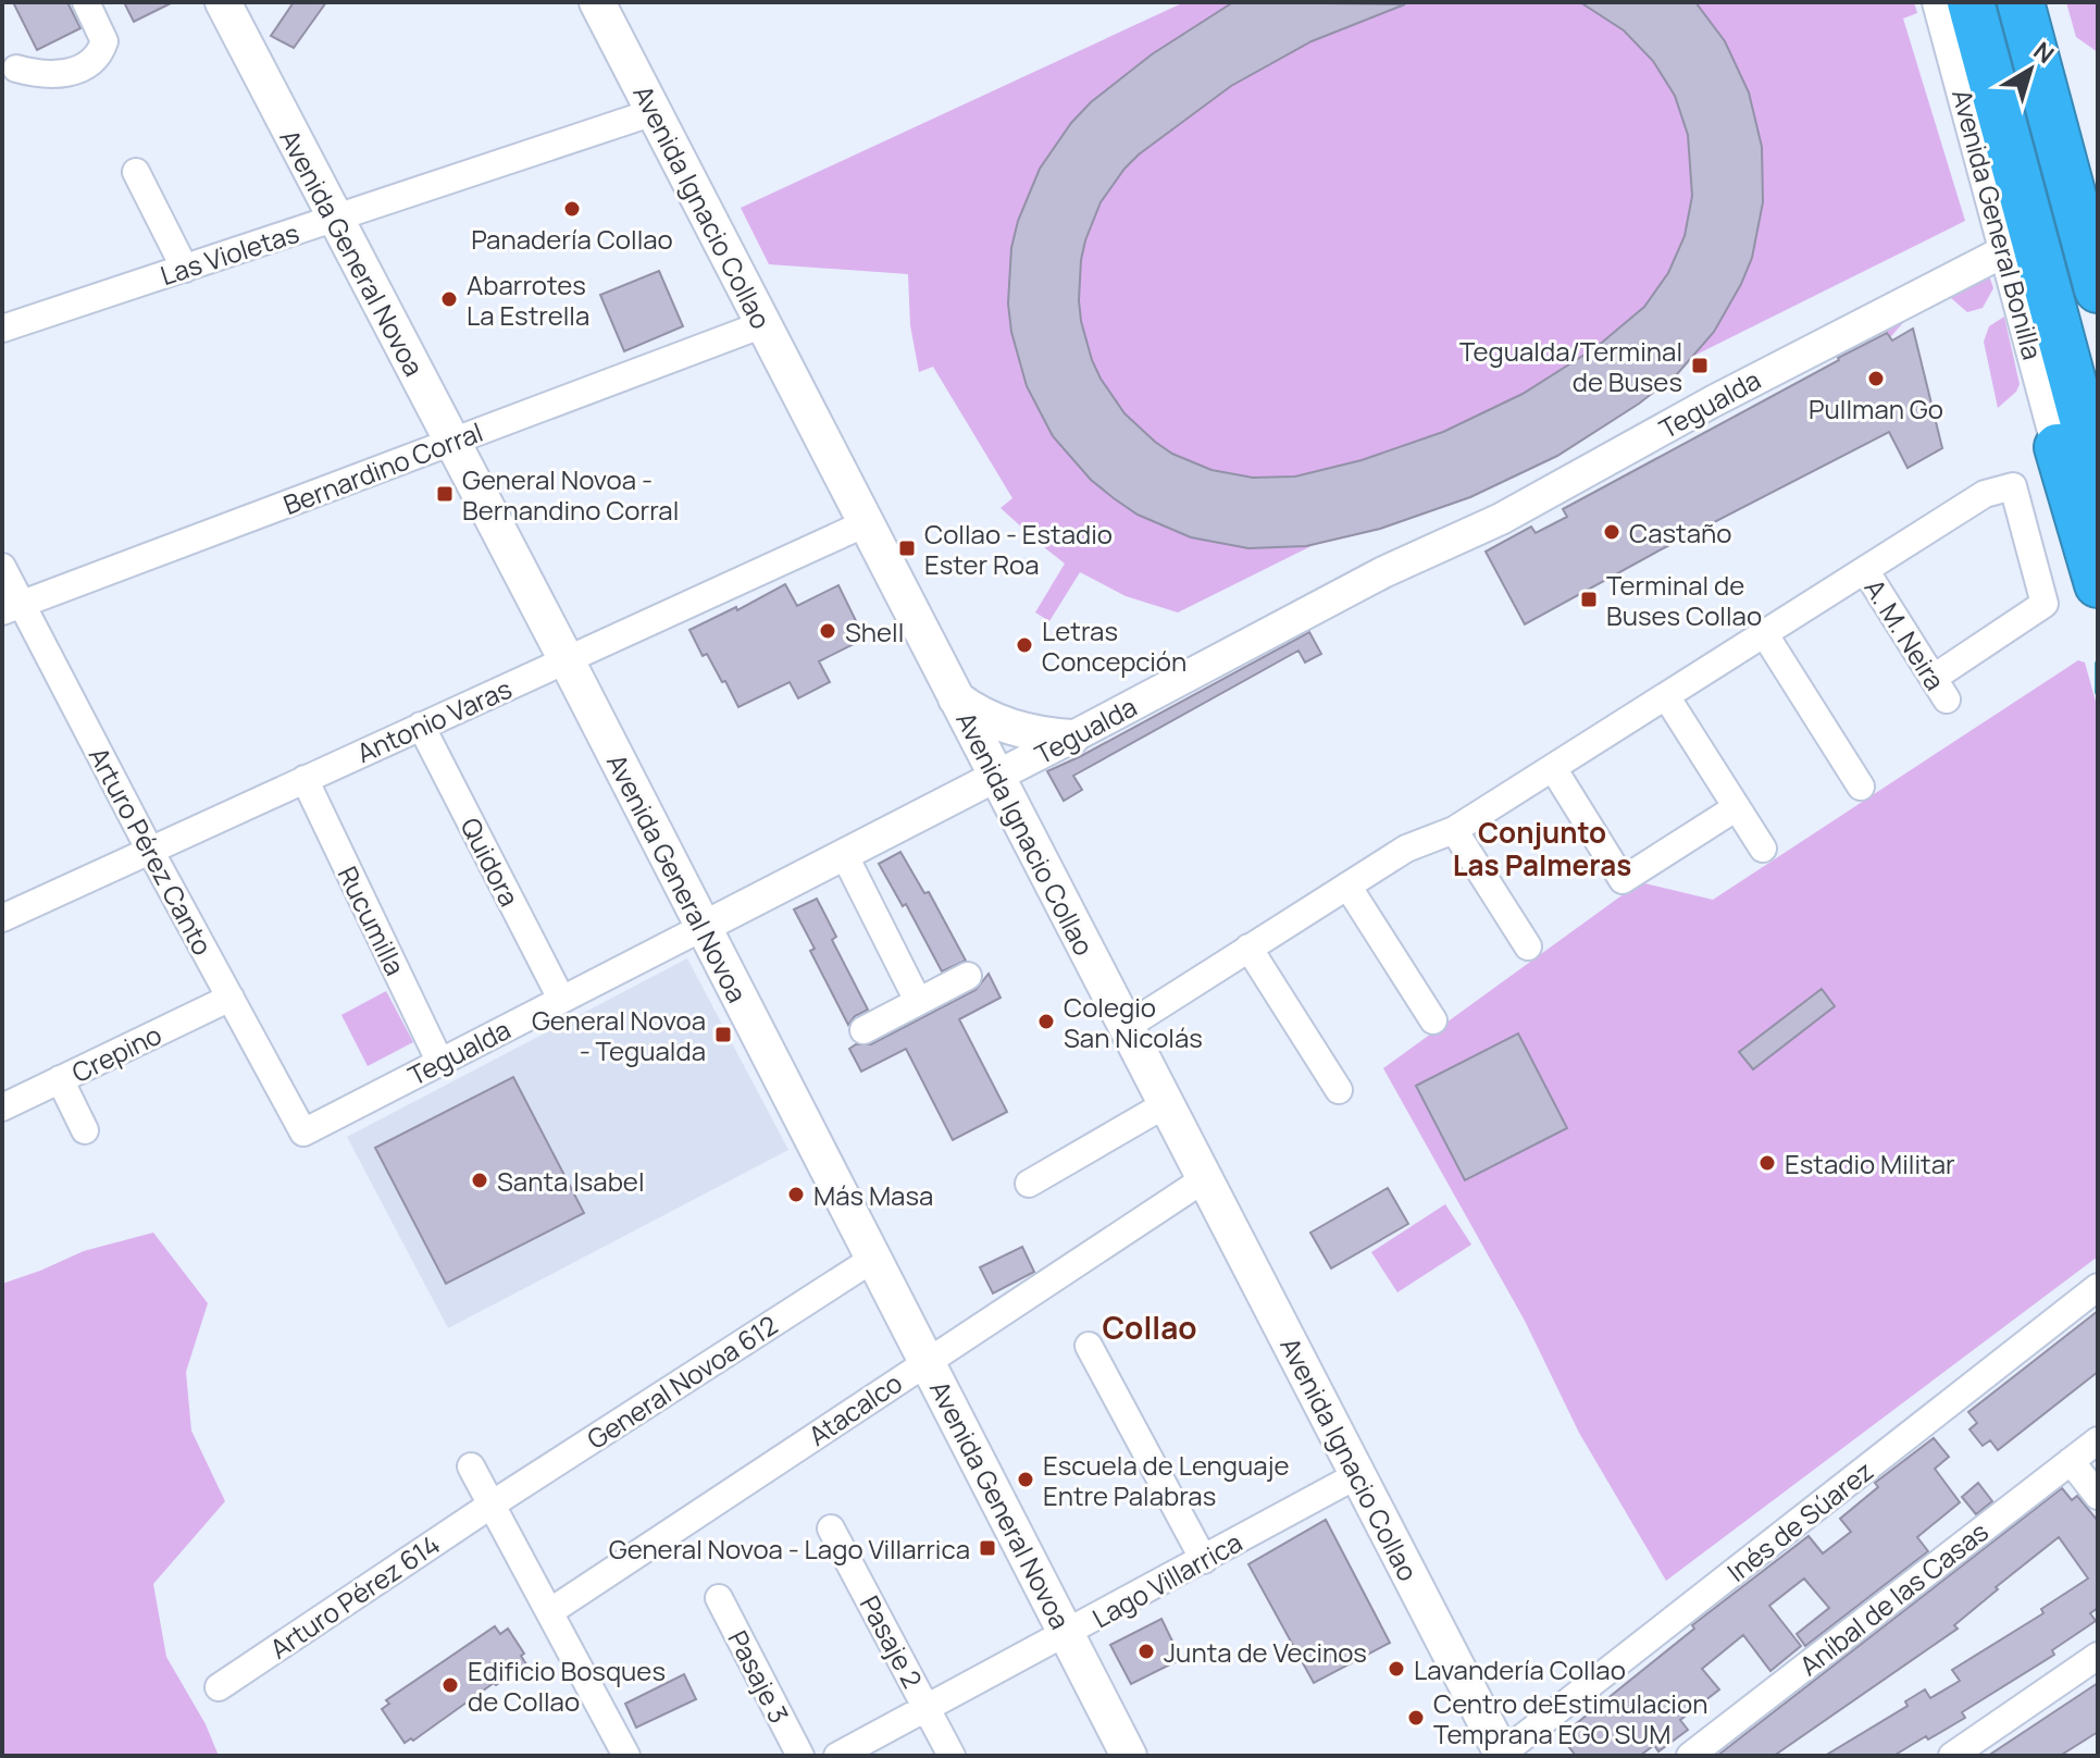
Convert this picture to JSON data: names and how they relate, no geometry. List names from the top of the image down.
{
  "streets": {
    "main road": ["Avenida Ignacio Collao", "Avenida General Novoa"],
    "street": [
      "Avenida General Bonilla",
      "Las Violetas",
      "Tegualda",
      "Bernardino Corral",
      "A. M. Neira",
      "Antonio Varas",
      "Arturo Pérez Canto",
      "Quidora",
      "Rucumilla",
      "Crepino",
      "General Novoa 612",
      "Atacalco",
      "Inés de Súarez",
      "Lago Villarrica",
      "Arturo Pérez 614",
      "Aníbal de las Casas",
      "Pasaje 2",
      "Pasaje 3"
    ]
  },
  "crossings": [
    ["Avenida Ignacio Collao", "Las Violetas"],
    ["Avenida Ignacio Collao", "Tegualda"],
    ["Avenida Ignacio Collao", "Bernardino Corral"],
    ["Avenida Ignacio Collao", "Antonio Varas"],
    ["Avenida Ignacio Collao", "Atacalco"],
    ["Avenida Ignacio Collao", "Inés de Súarez"],
    ["Avenida Ignacio Collao", "Lago Villarrica"],
    ["Avenida General Bonilla", "Tegualda"],
    ["Avenida General Novoa", "Las Violetas"],
    ["Avenida General Novoa", "Tegualda"],
    ["Avenida General Novoa", "Bernardino Corral"],
    ["Avenida General Novoa", "Antonio Varas"],
    ["Avenida General Novoa", "General Novoa 612"],
    ["Avenida General Novoa", "Atacalco"],
    ["Avenida General Novoa", "Lago Villarrica"],
    ["Tegualda", "Arturo Pérez Canto"],
    ["Tegualda", "Quidora"],
    ["Tegualda", "Rucumilla"],
    ["Bernardino Corral", "Arturo Pérez Canto"],
    ["Antonio Varas", "Arturo Pérez Canto"],
    ["Antonio Varas", "Quidora"],
    ["Antonio Varas", "Rucumilla"],
    ["Arturo Pérez Canto", "Crepino"],
    ["General Novoa 612", "Arturo Pérez 614"],
    ["Lago Villarrica", "Pasaje 2"]
  ],
  "districts": ["Conjunto Las Palmeras", "Collao"],
  "places": {
    "other": [
      "Panadería Collao",
      "Abarrotes La Estrella",
      "Pullman Go",
      "Castaño",
      "Shell",
      "Letras Concepción",
      "Colegio San Nicolás",
      "Estadio Militar",
      "Santa Isabel",
      "Más Masa",
      "Escuela de Lenguaje Entre Palabras",
      "Junta de Vecinos",
      "Lavandería Collao",
      "Edificio Bosques de Collao",
      "Centro deEstimulacion Temprana EGO SUM"
    ],
    "transit": [
      "Tegualda/Terminal de Buses",
      "General Novoa - Bernandino Corral",
      "Collao - Estadio Ester Roa",
      "Terminal de Buses Collao",
      "General Novoa - Tegualda",
      "General Novoa - Lago Villarrica"
    ]
  },
  "north": "top right"
}
